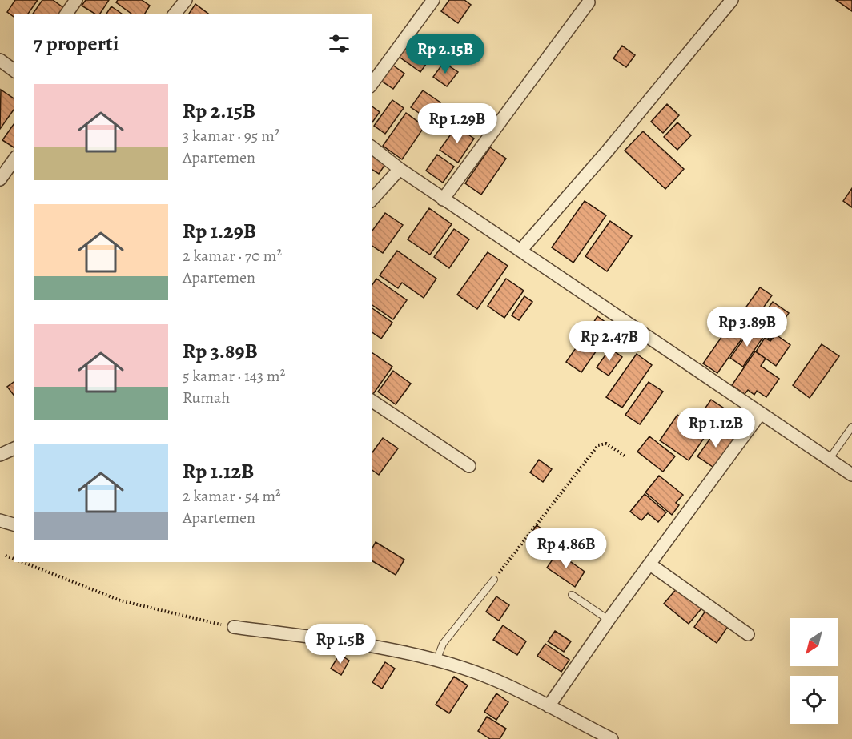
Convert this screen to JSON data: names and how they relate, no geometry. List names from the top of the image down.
{
  "north": "bottom left",
  "page": {
    "heading": "7 properti",
    "price": [
      "Rp 2.15B",
      "Rp 1.29B",
      "Rp 3.89B",
      "Rp 2.47B",
      "Rp 1.12B",
      "Rp 4.86B",
      "Rp 1.5B"
    ],
    "list": [
      {
        "name": "Rp 2.15B",
        "note": "3 kamar · 95 m² · Apartemen"
      },
      {
        "name": "Rp 1.29B",
        "note": "2 kamar · 70 m² · Apartemen"
      },
      {
        "name": "Rp 3.89B",
        "note": "5 kamar · 143 m² · Rumah"
      },
      {
        "name": "Rp 1.12B",
        "note": "2 kamar · 54 m² · Apartemen"
      }
    ]
  }
}
